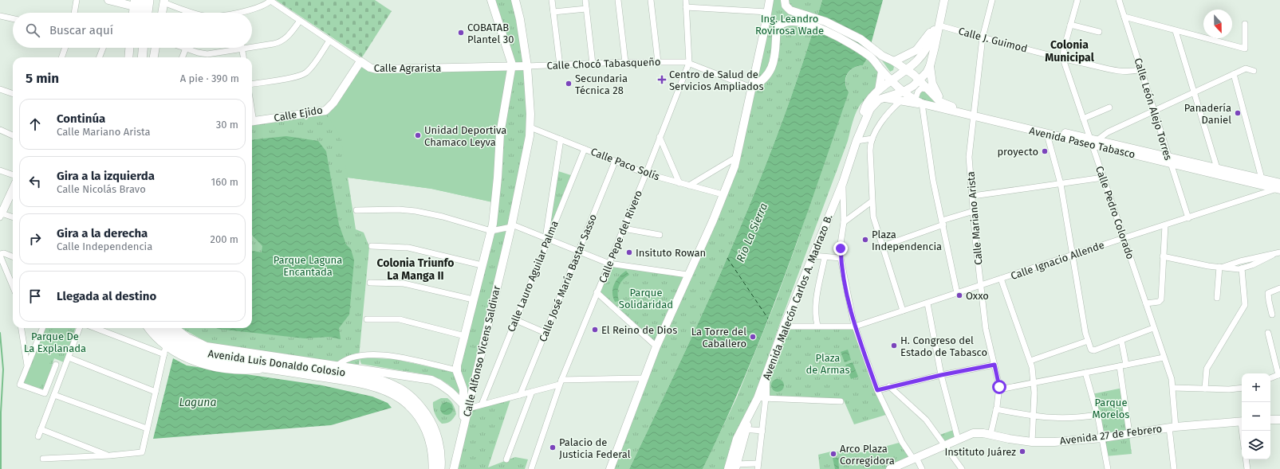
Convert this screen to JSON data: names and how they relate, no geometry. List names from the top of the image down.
{
  "streets": {
    "main road": [
      "Calle Agrarista",
      "Calle Ejido",
      "Avenida Paseo Tabasco",
      "Avenida Malecón Carlos A. Madrazo B.",
      "Calle Alfonso Vicens Saldivar",
      "Avenida Luis Donaldo Colosio",
      "Avenida 27 de Febrero"
    ],
    "street": [
      "Calle J. Guimod",
      "Calle Chocó Tabasqueño",
      "Calle León Alejo Torres",
      "Calle Paco Solís",
      "Calle Pedro Colorado",
      "Calle Mariano Arista",
      "Calle Pepe del Rivero",
      "Calle Ignacio Allende",
      "Calle Lauro Aguilar Palma",
      "Calle José María Bastar Sasso"
    ]
  },
  "crossings": [
    ["Calle J. Guimod", "Calle León Alejo Torres"],
    ["Calle J. Guimod", "Calle Pedro Colorado"],
    ["Calle J. Guimod", "Calle Mariano Arista"],
    ["Calle Chocó Tabasqueño", "Calle Agrarista"],
    ["Calle Chocó Tabasqueño", "Calle Pepe del Rivero"],
    ["Calle Chocó Tabasqueño", "Calle Alfonso Vicens Saldivar"],
    ["Calle Agrarista", "Calle Ejido"],
    ["Calle Agrarista", "Calle Alfonso Vicens Saldivar"],
    ["Calle León Alejo Torres", "Avenida Paseo Tabasco"],
    ["Calle León Alejo Torres", "Calle Ignacio Allende"],
    ["Avenida Paseo Tabasco", "Calle Pedro Colorado"],
    ["Avenida Paseo Tabasco", "Calle Mariano Arista"],
    ["Avenida Paseo Tabasco", "Calle Ignacio Allende"],
    ["Avenida Paseo Tabasco", "Avenida Malecón Carlos A. Madrazo B."],
    ["Calle Paco Solís", "Calle Pepe del Rivero"],
    ["Calle Paco Solís", "Calle Lauro Aguilar Palma"],
    ["Calle Paco Solís", "Calle José María Bastar Sasso"],
    ["Calle Paco Solís", "Calle Alfonso Vicens Saldivar"],
    ["Calle Pedro Colorado", "Calle Ignacio Allende"],
    ["Calle Pedro Colorado", "Avenida 27 de Febrero"],
    ["Calle Mariano Arista", "Calle Ignacio Allende"],
    ["Calle Mariano Arista", "Avenida 27 de Febrero"],
    ["Calle Ignacio Allende", "Avenida Malecón Carlos A. Madrazo B."],
    ["Calle Alfonso Vicens Saldivar", "Avenida Luis Donaldo Colosio"]
  ],
  "districts": ["Colonia Municipal", "Colonia Triunfo La Manga II"],
  "water": ["Río La Sierra", "Laguna"],
  "parks": [
    "Ing. Leandro Rovirosa Wade",
    "Parque Laguna Encantada",
    "Parque Solidaridad",
    "Parque De La Explanada",
    "Plaza de Armas",
    "Parque Morelos"
  ],
  "places": {
    "other": [
      "COBATAB Plantel 30",
      "Secundaria Técnica 28",
      "Panadería Daniel",
      "Unidad Deportiva Chamaco Leyva",
      "proyecto",
      "Plaza Independencia",
      "Insituto Rowan",
      "Oxxo",
      "El Reino de Dios",
      "La Torre del Caballero",
      "H. Congreso del Estado de Tabasco",
      "Palacio de Justicia Federal",
      "Instituto Juárez",
      "Arco Plaza Corregidora"
    ],
    "health": ["Centro de Salud de Servicios Ampliados"]
  },
  "north": "bottom",
  "page": {
    "search": "Buscar aquí",
    "heading": ["5 min", "A pie · 390 m"],
    "list": [
      ["Continúa", "Calle Mariano Arista", "30 m"],
      ["Gira a la izquierda", "Calle Nicolás Bravo", "160 m"],
      ["Gira a la derecha", "Calle Independencia", "200 m"],
      "Llegada al destino"
    ],
    "map_buttons": ["+", "−"]
  }
}
